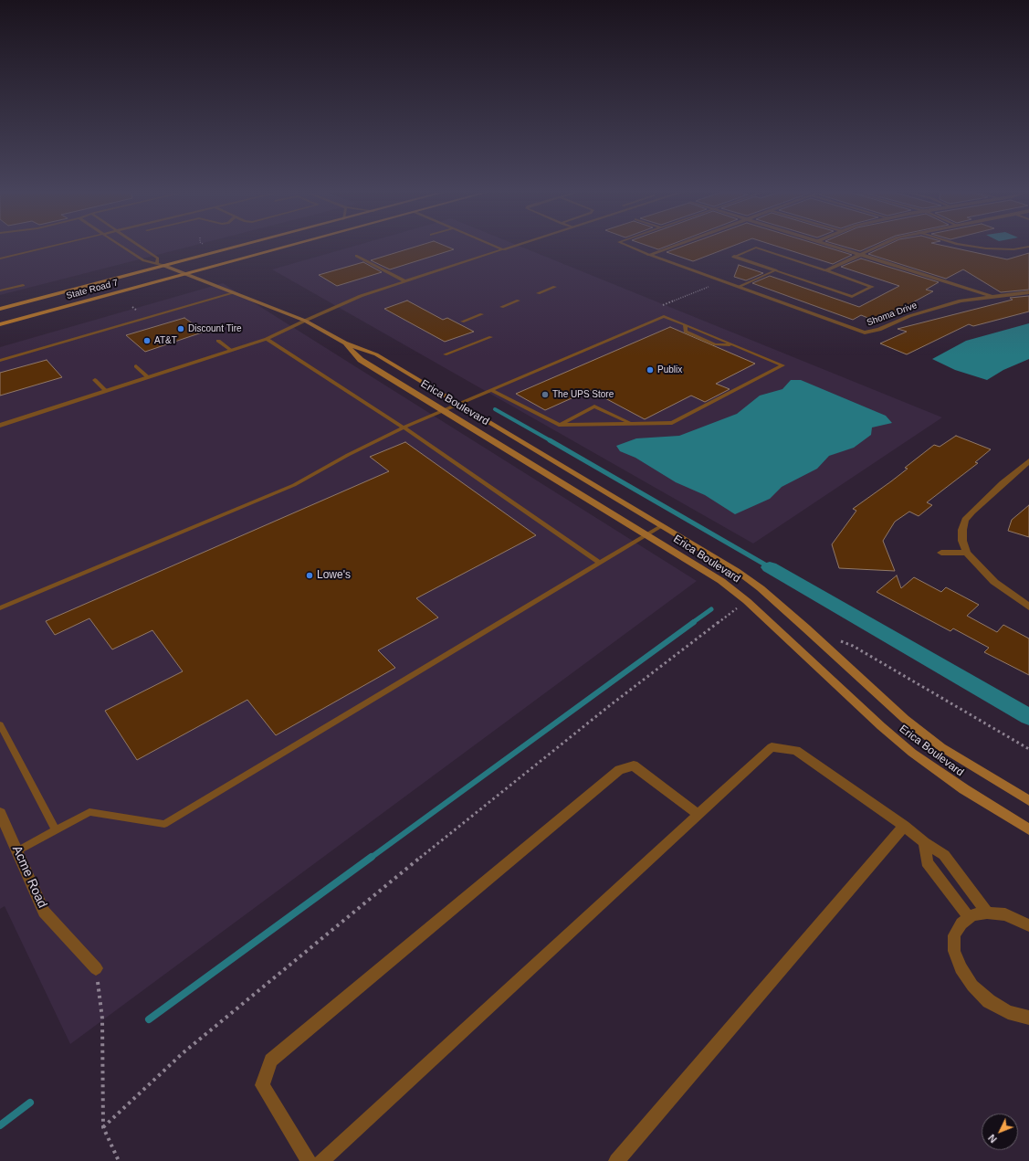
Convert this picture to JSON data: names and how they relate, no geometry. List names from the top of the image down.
{
  "streets": {
    "main road": ["State Road 7"],
    "street": ["Shoma Drive", "Erica Boulevard", "Acme Road"]
  },
  "crossings": [
    ["State Road 7", "Erica Boulevard"]
  ],
  "places": [
    "Discount Tire",
    "AT&T",
    "Publix",
    "The UPS Store",
    "Lowe's"
  ],
  "north": "bottom left"
}
